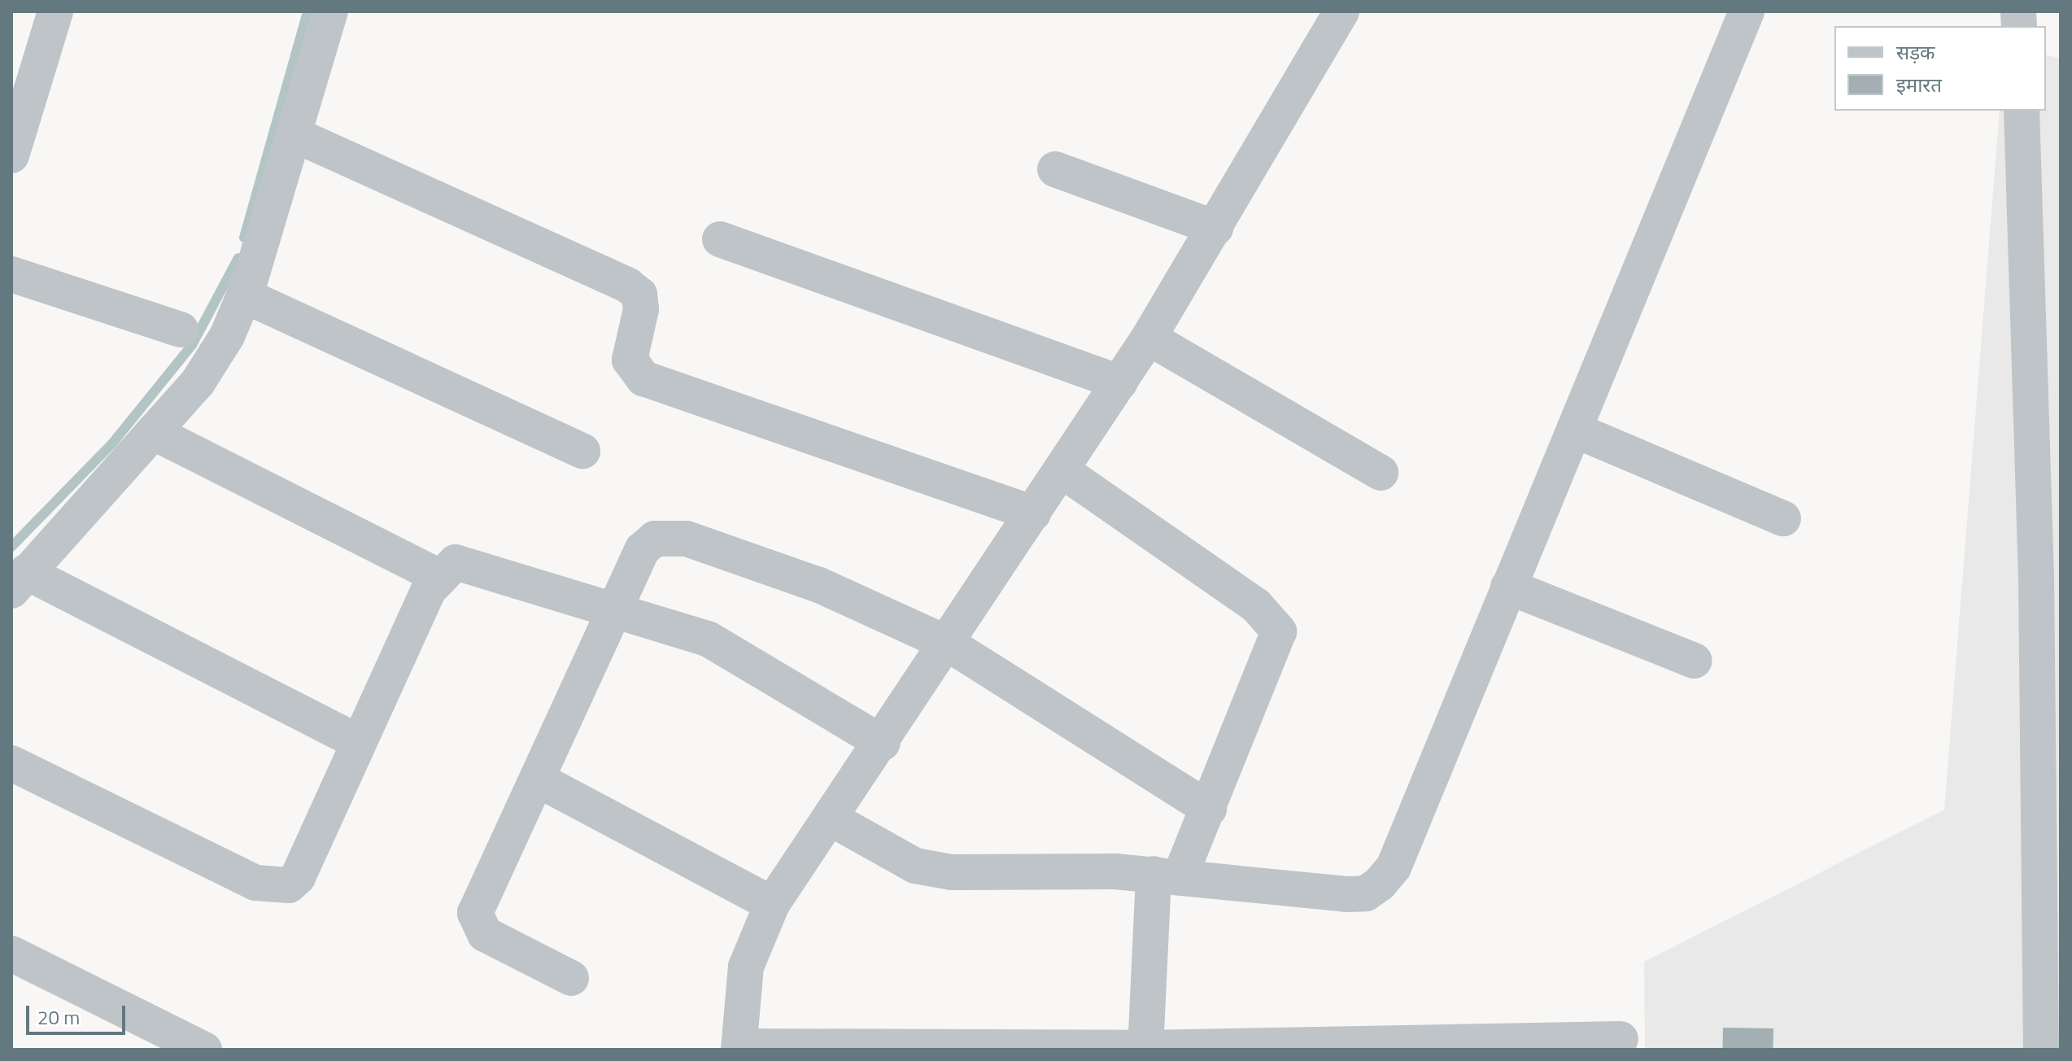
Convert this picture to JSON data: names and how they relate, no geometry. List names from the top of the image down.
{
  "legend": ["सड़क", "इमारत"],
  "scale_bar": "20 m"
}
